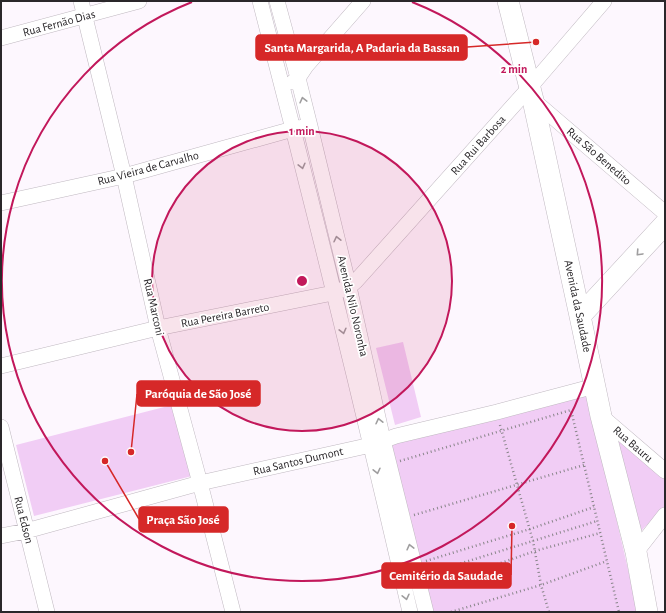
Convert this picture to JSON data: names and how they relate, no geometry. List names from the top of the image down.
{
  "streets": {
    "main road": ["Avenida da Saudade"],
    "street": [
      "Rua Fernão Dias",
      "Rua Rui Barbosa",
      "Rua São Benedito",
      "Rua Vieira de Carvalho",
      "Avenida Nilo Noronha",
      "Rua Marconi",
      "Rua Pereira Barreto",
      "Rua Bauru",
      "Rua Santos Dumont",
      "Rua Edson"
    ]
  },
  "crossings": [
    ["Rua Fernão Dias", "Rua Marconi"],
    ["Rua Rui Barbosa", "Rua São Benedito"],
    ["Rua Rui Barbosa", "Avenida Nilo Noronha"],
    ["Rua Rui Barbosa", "Avenida da Saudade"],
    ["Rua Rui Barbosa", "Rua Pereira Barreto"],
    ["Rua São Benedito", "Avenida da Saudade"],
    ["Rua Vieira de Carvalho", "Avenida Nilo Noronha"],
    ["Rua Vieira de Carvalho", "Rua Marconi"],
    ["Avenida Nilo Noronha", "Rua Pereira Barreto"],
    ["Avenida Nilo Noronha", "Rua Santos Dumont"],
    ["Avenida da Saudade", "Rua Bauru"],
    ["Avenida da Saudade", "Rua Santos Dumont"],
    ["Rua Marconi", "Rua Pereira Barreto"],
    ["Rua Marconi", "Rua Santos Dumont"],
    ["Rua Santos Dumont", "Rua Edson"]
  ],
  "places": [
    "Santa Margarida, A Padaria da Bassan",
    "Paróquia de São José",
    "Praça São José",
    "Cemitério da Saudade"
  ],
  "rings": ["2 min", "1 min"]
}
